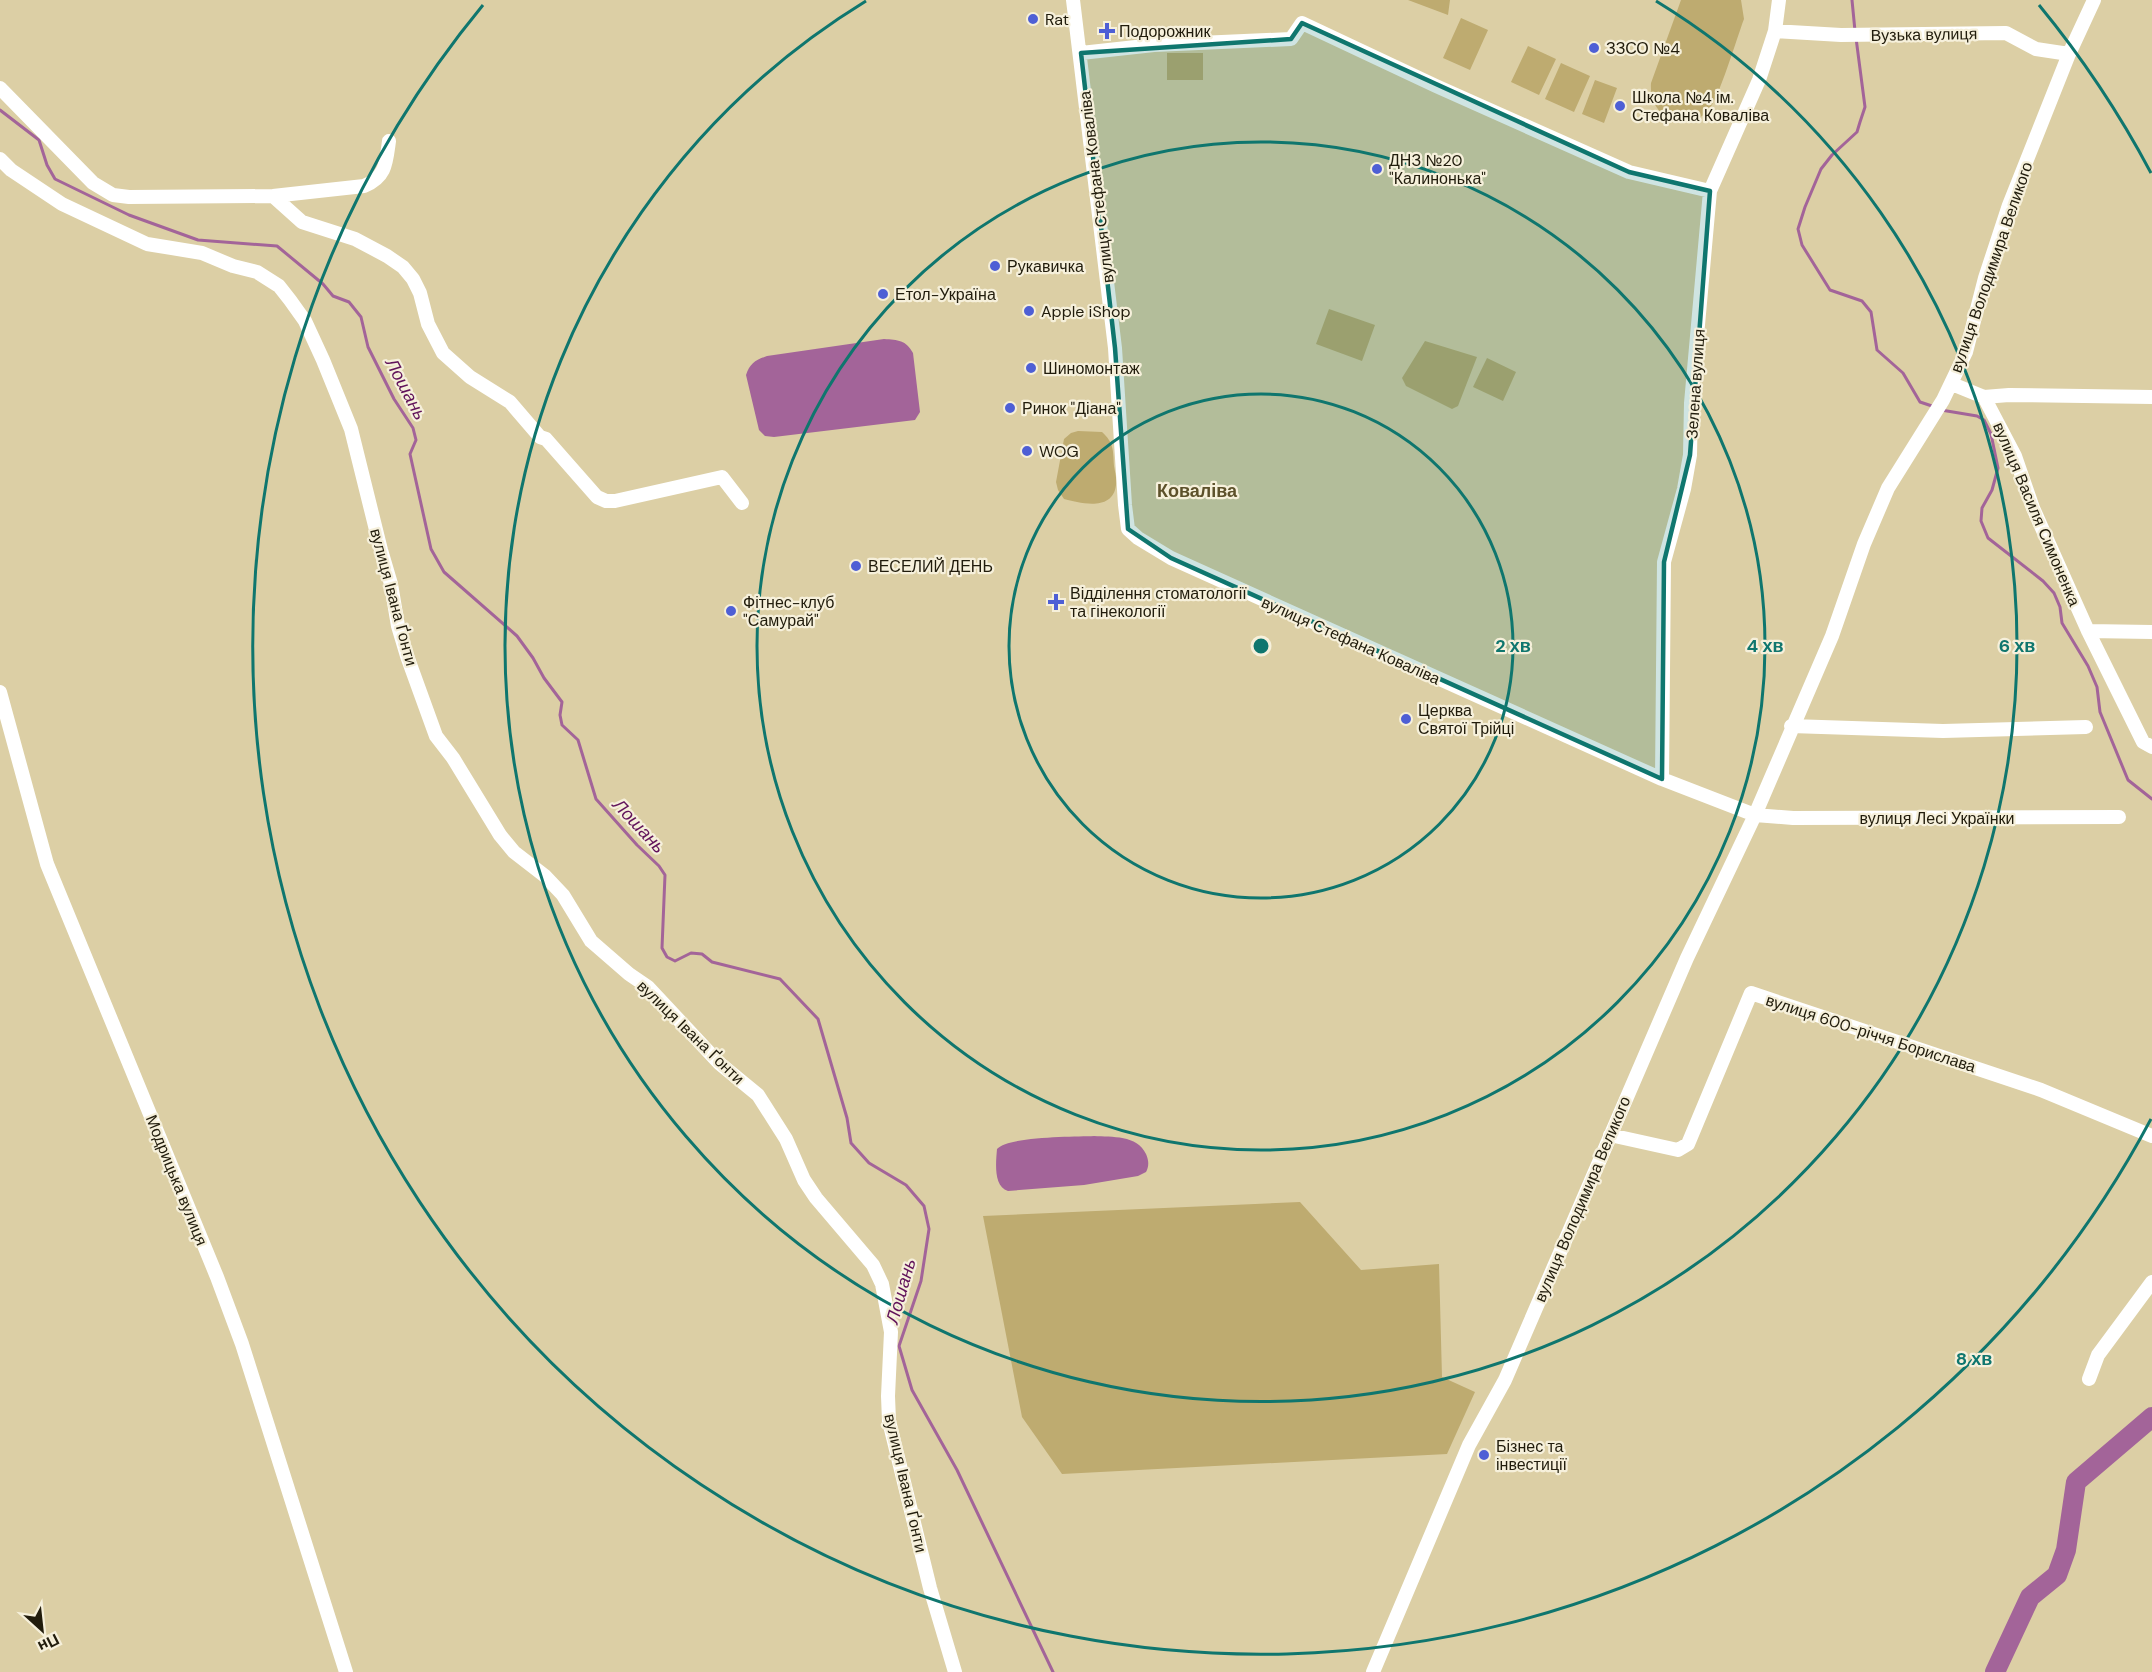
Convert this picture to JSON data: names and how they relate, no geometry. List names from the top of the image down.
{
  "streets": {
    "street": [
      "Вузька вулиця",
      "вулиця Стефана Коваліва",
      "вулиця Володимира Великого",
      "Зелена вулиця",
      "вулиця Василя Симоненка",
      "вулиця Івана Ґонти",
      "вулиця Лесі Українки",
      "вулиця 600-річчя Борислава",
      "Модрицька вулиця"
    ]
  },
  "crossings": [
    ["Вузька вулиця", "вулиця Володимира Великого"],
    ["Вузька вулиця", "Зелена вулиця"],
    ["вулиця Стефана Коваліва", "вулиця Володимира Великого"],
    ["вулиця Стефана Коваліва", "Зелена вулиця"],
    ["вулиця Стефана Коваліва", "вулиця Лесі Українки"],
    ["вулиця Володимира Великого", "вулиця Лесі Українки"],
    ["вулиця Володимира Великого", "вулиця 600-річчя Борислава"]
  ],
  "districts": ["Коваліва"],
  "water": ["Лошань"],
  "places": {
    "other": [
      "Rat",
      "ЗЗСО №4",
      "Школа №4 ім. Стефана Коваліва",
      "ДНЗ №20 \"Калинонька\"",
      "Рукавичка",
      "Етол-Україна",
      "Apple iShop",
      "Шиномонтаж",
      "Ринок \"Діана\"",
      "WOG",
      "ВЕСЕЛИЙ ДЕНЬ",
      "Фітнес-клуб \"Самурай\"",
      "Церква Святої Трійці",
      "Бізнес та інвестиції"
    ],
    "health": ["Подорожник", "Відділення стоматології та гінекології"]
  },
  "north": "bottom right",
  "rings": [
    "2 хв",
    "4 хв",
    "6 хв",
    "8 хв"
  ]
}
